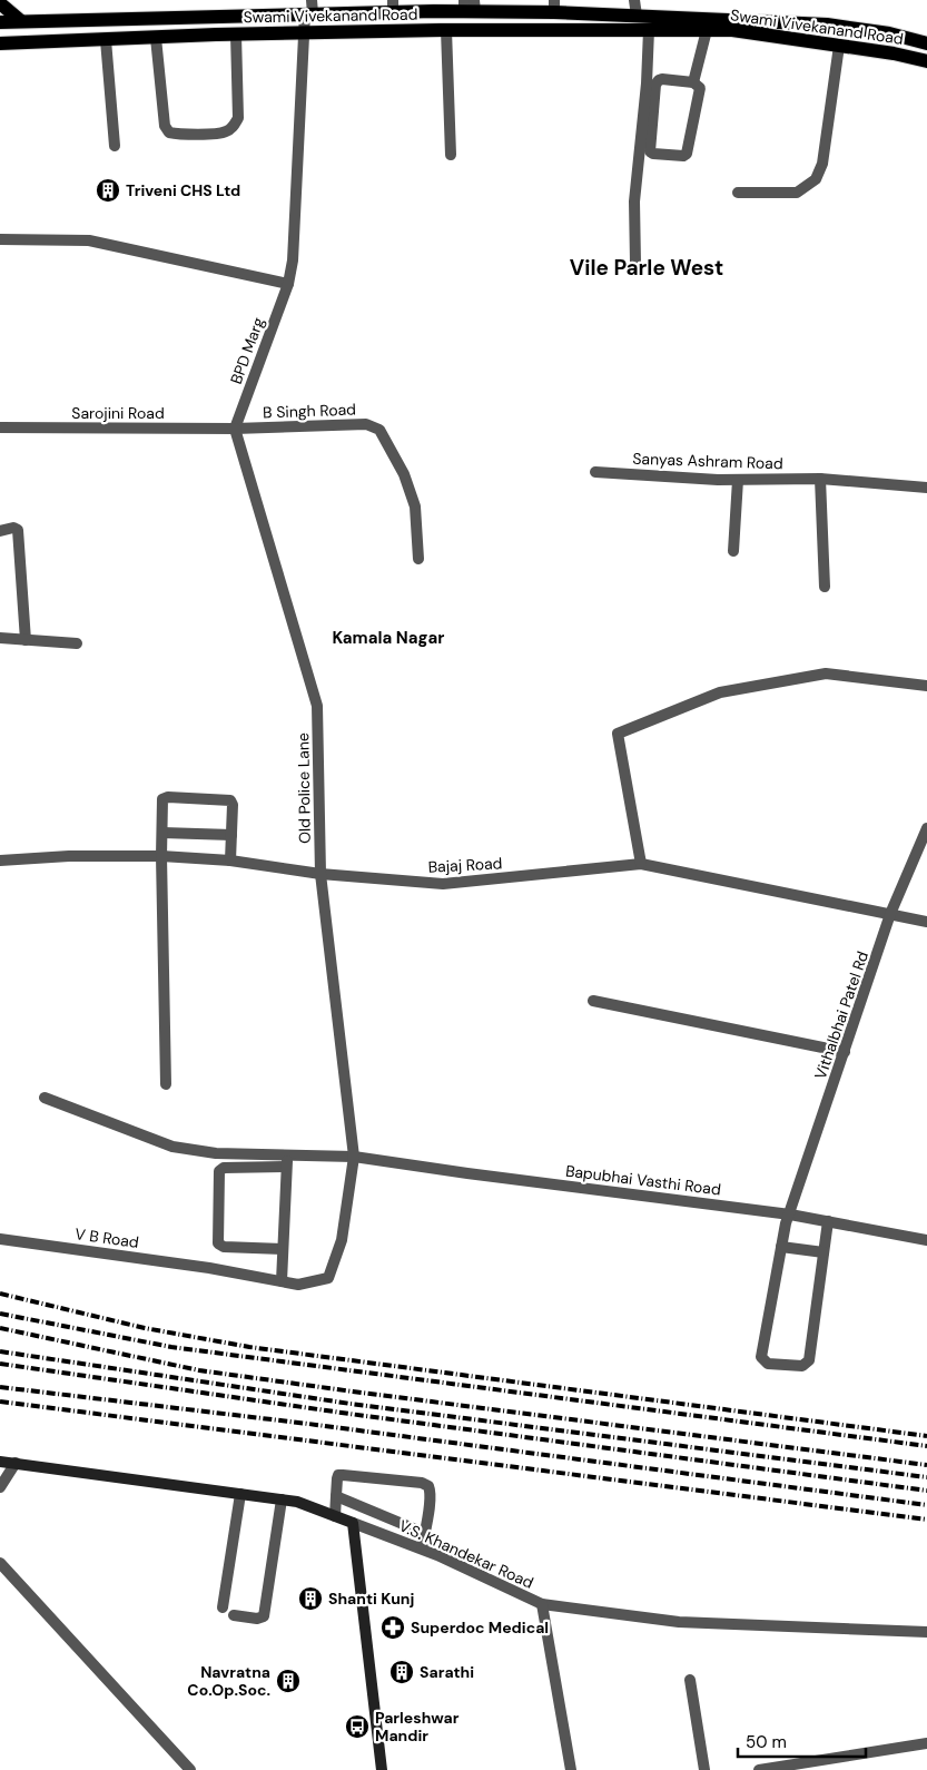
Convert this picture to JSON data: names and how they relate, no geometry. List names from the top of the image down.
{
  "streets": {
    "main road": ["Swami Vivekanand Road"],
    "street": [
      "BPD Marg",
      "B Singh Road",
      "Sarojini Road",
      "Sanyas Ashram Road",
      "Old Police Lane",
      "Bajaj Road",
      "Vithalbhai Patel Rd",
      "Bapubhai Vasthi Road",
      "V B Road",
      "V.S. Khandekar Road"
    ]
  },
  "crossings": [
    ["Swami Vivekanand Road", "BPD Marg"],
    ["BPD Marg", "B Singh Road"],
    ["BPD Marg", "Sarojini Road"],
    ["BPD Marg", "Old Police Lane"],
    ["B Singh Road", "Sarojini Road"],
    ["B Singh Road", "Old Police Lane"],
    ["Sarojini Road", "Old Police Lane"],
    ["Old Police Lane", "Bajaj Road"],
    ["Old Police Lane", "Bapubhai Vasthi Road"],
    ["Old Police Lane", "V B Road"],
    ["Bajaj Road", "Vithalbhai Patel Rd"],
    ["Vithalbhai Patel Rd", "Bapubhai Vasthi Road"]
  ],
  "districts": ["Vile Parle West", "Kamala Nagar"],
  "places": {
    "building": [
      "Triveni CHS Ltd",
      "Shanti Kunj",
      "Sarathi",
      "Navratna Co.Op.Soc."
    ],
    "pharmacy": ["Superdoc Medical"],
    "bus stop": ["Parleshwar Mandir"]
  },
  "scale_bar": "50 m"
}
